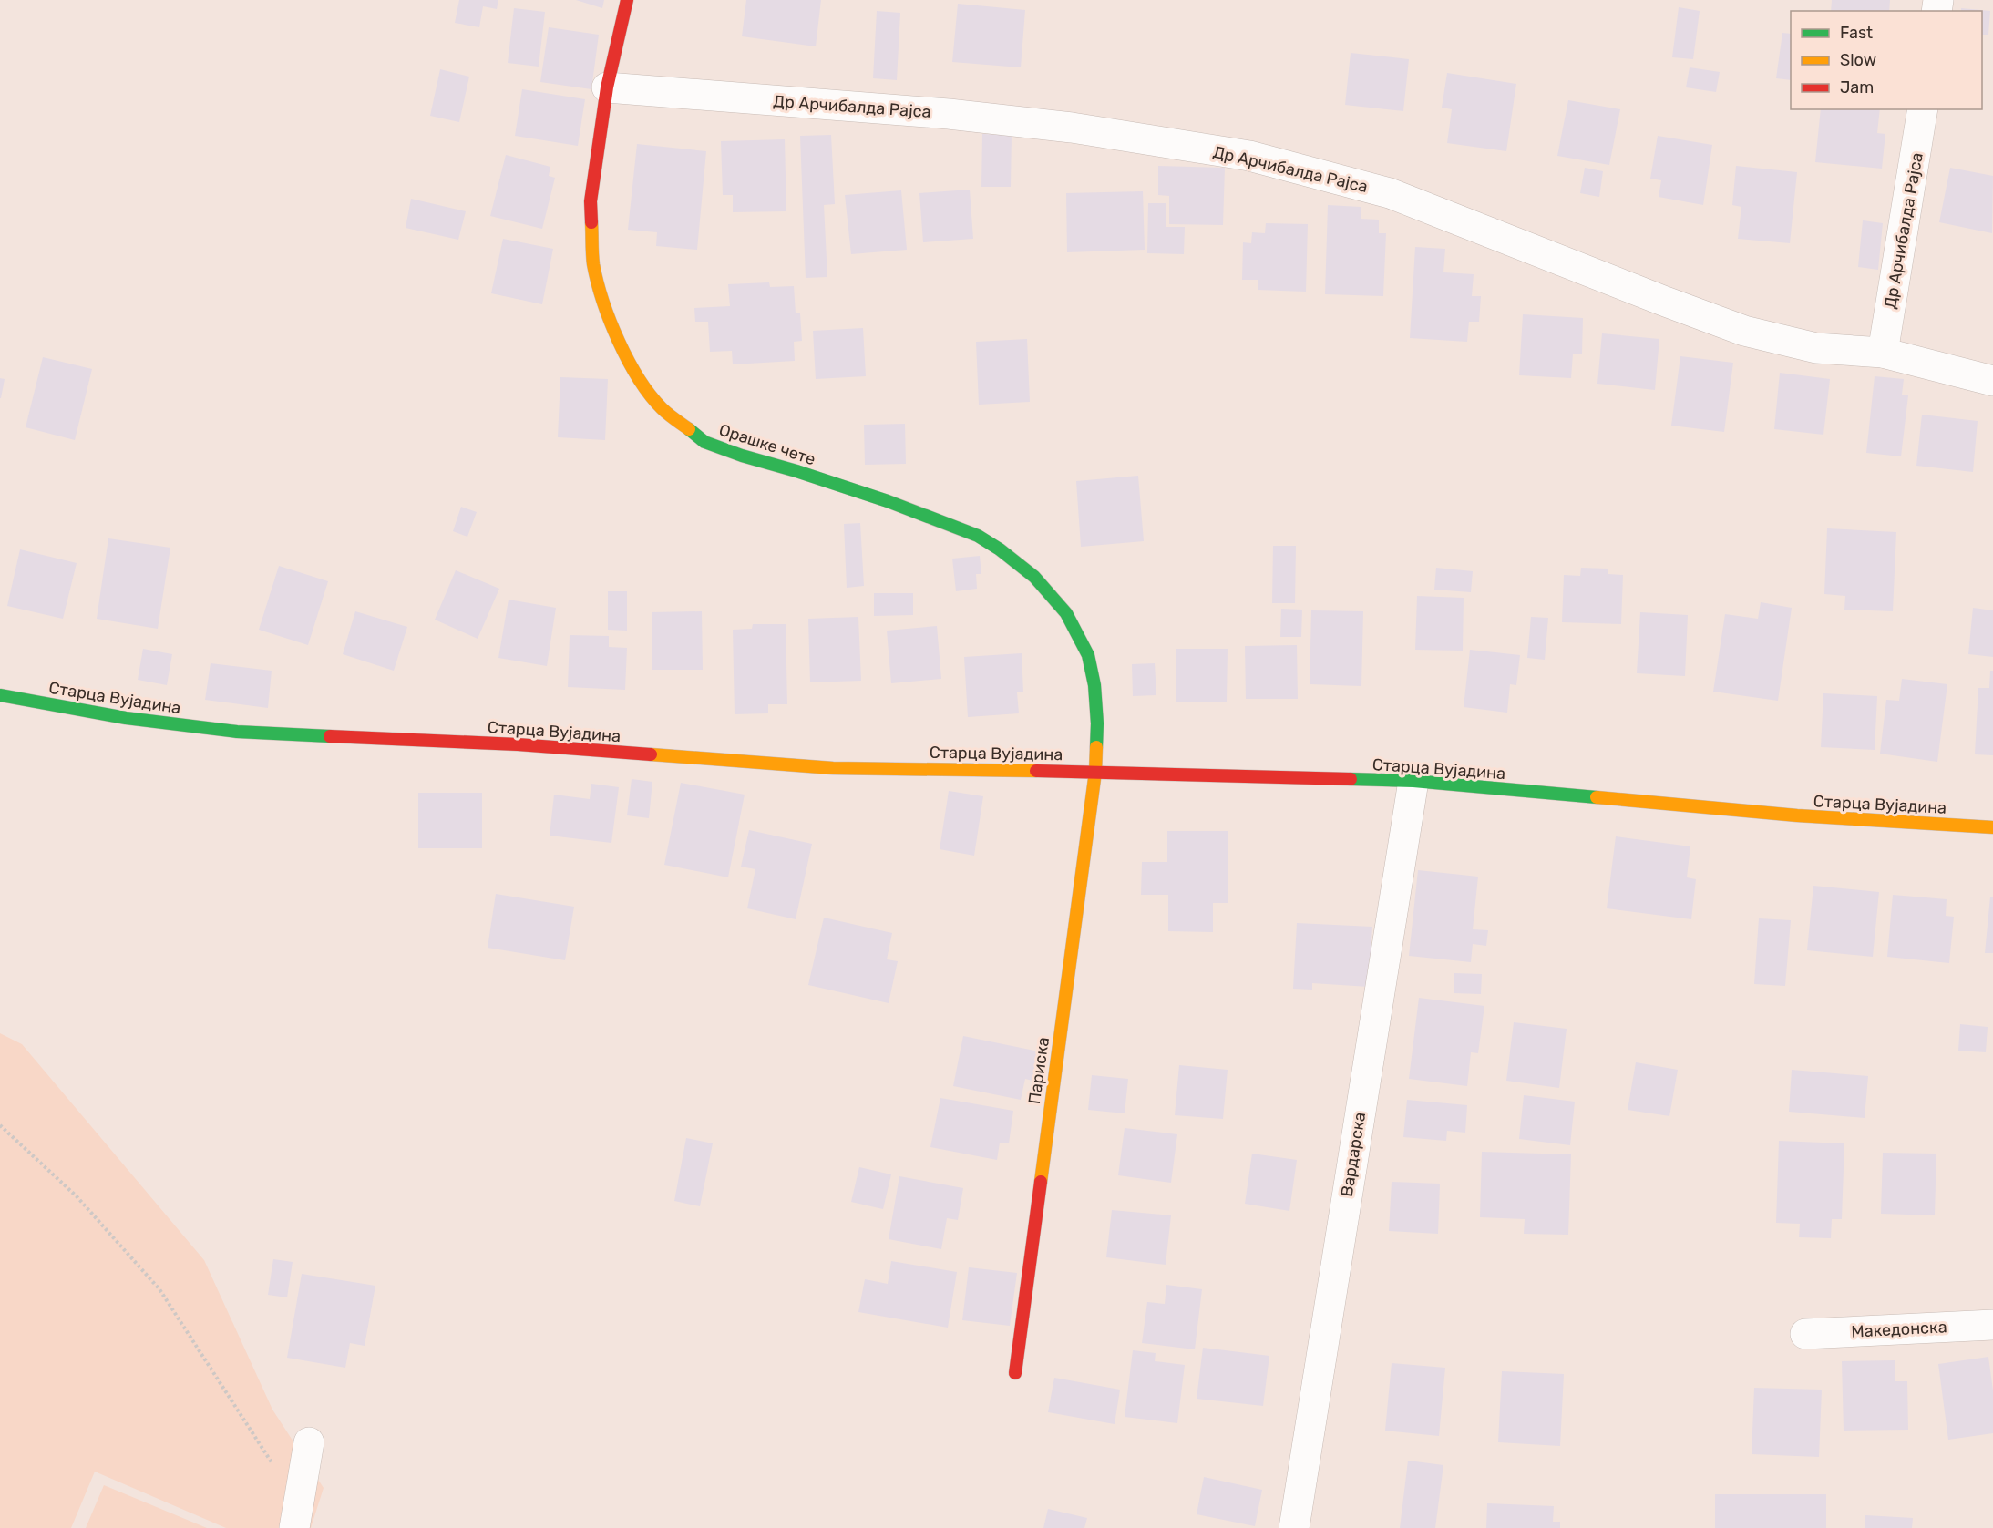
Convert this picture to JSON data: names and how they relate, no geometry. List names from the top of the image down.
{
  "streets": {
    "street": [
      "Др Арчибалда Рајса",
      "Орашке чете",
      "Старца Вујадина",
      "Париска",
      "Вардарска",
      "Македонска"
    ]
  },
  "crossings": [
    ["Др Арчибалда Рајса", "Орашке чете"],
    ["Орашке чете", "Старца Вујадина"],
    ["Орашке чете", "Париска"],
    ["Старца Вујадина", "Париска"],
    ["Старца Вујадина", "Вардарска"]
  ],
  "legend": ["Fast", "Slow", "Jam"]
}
